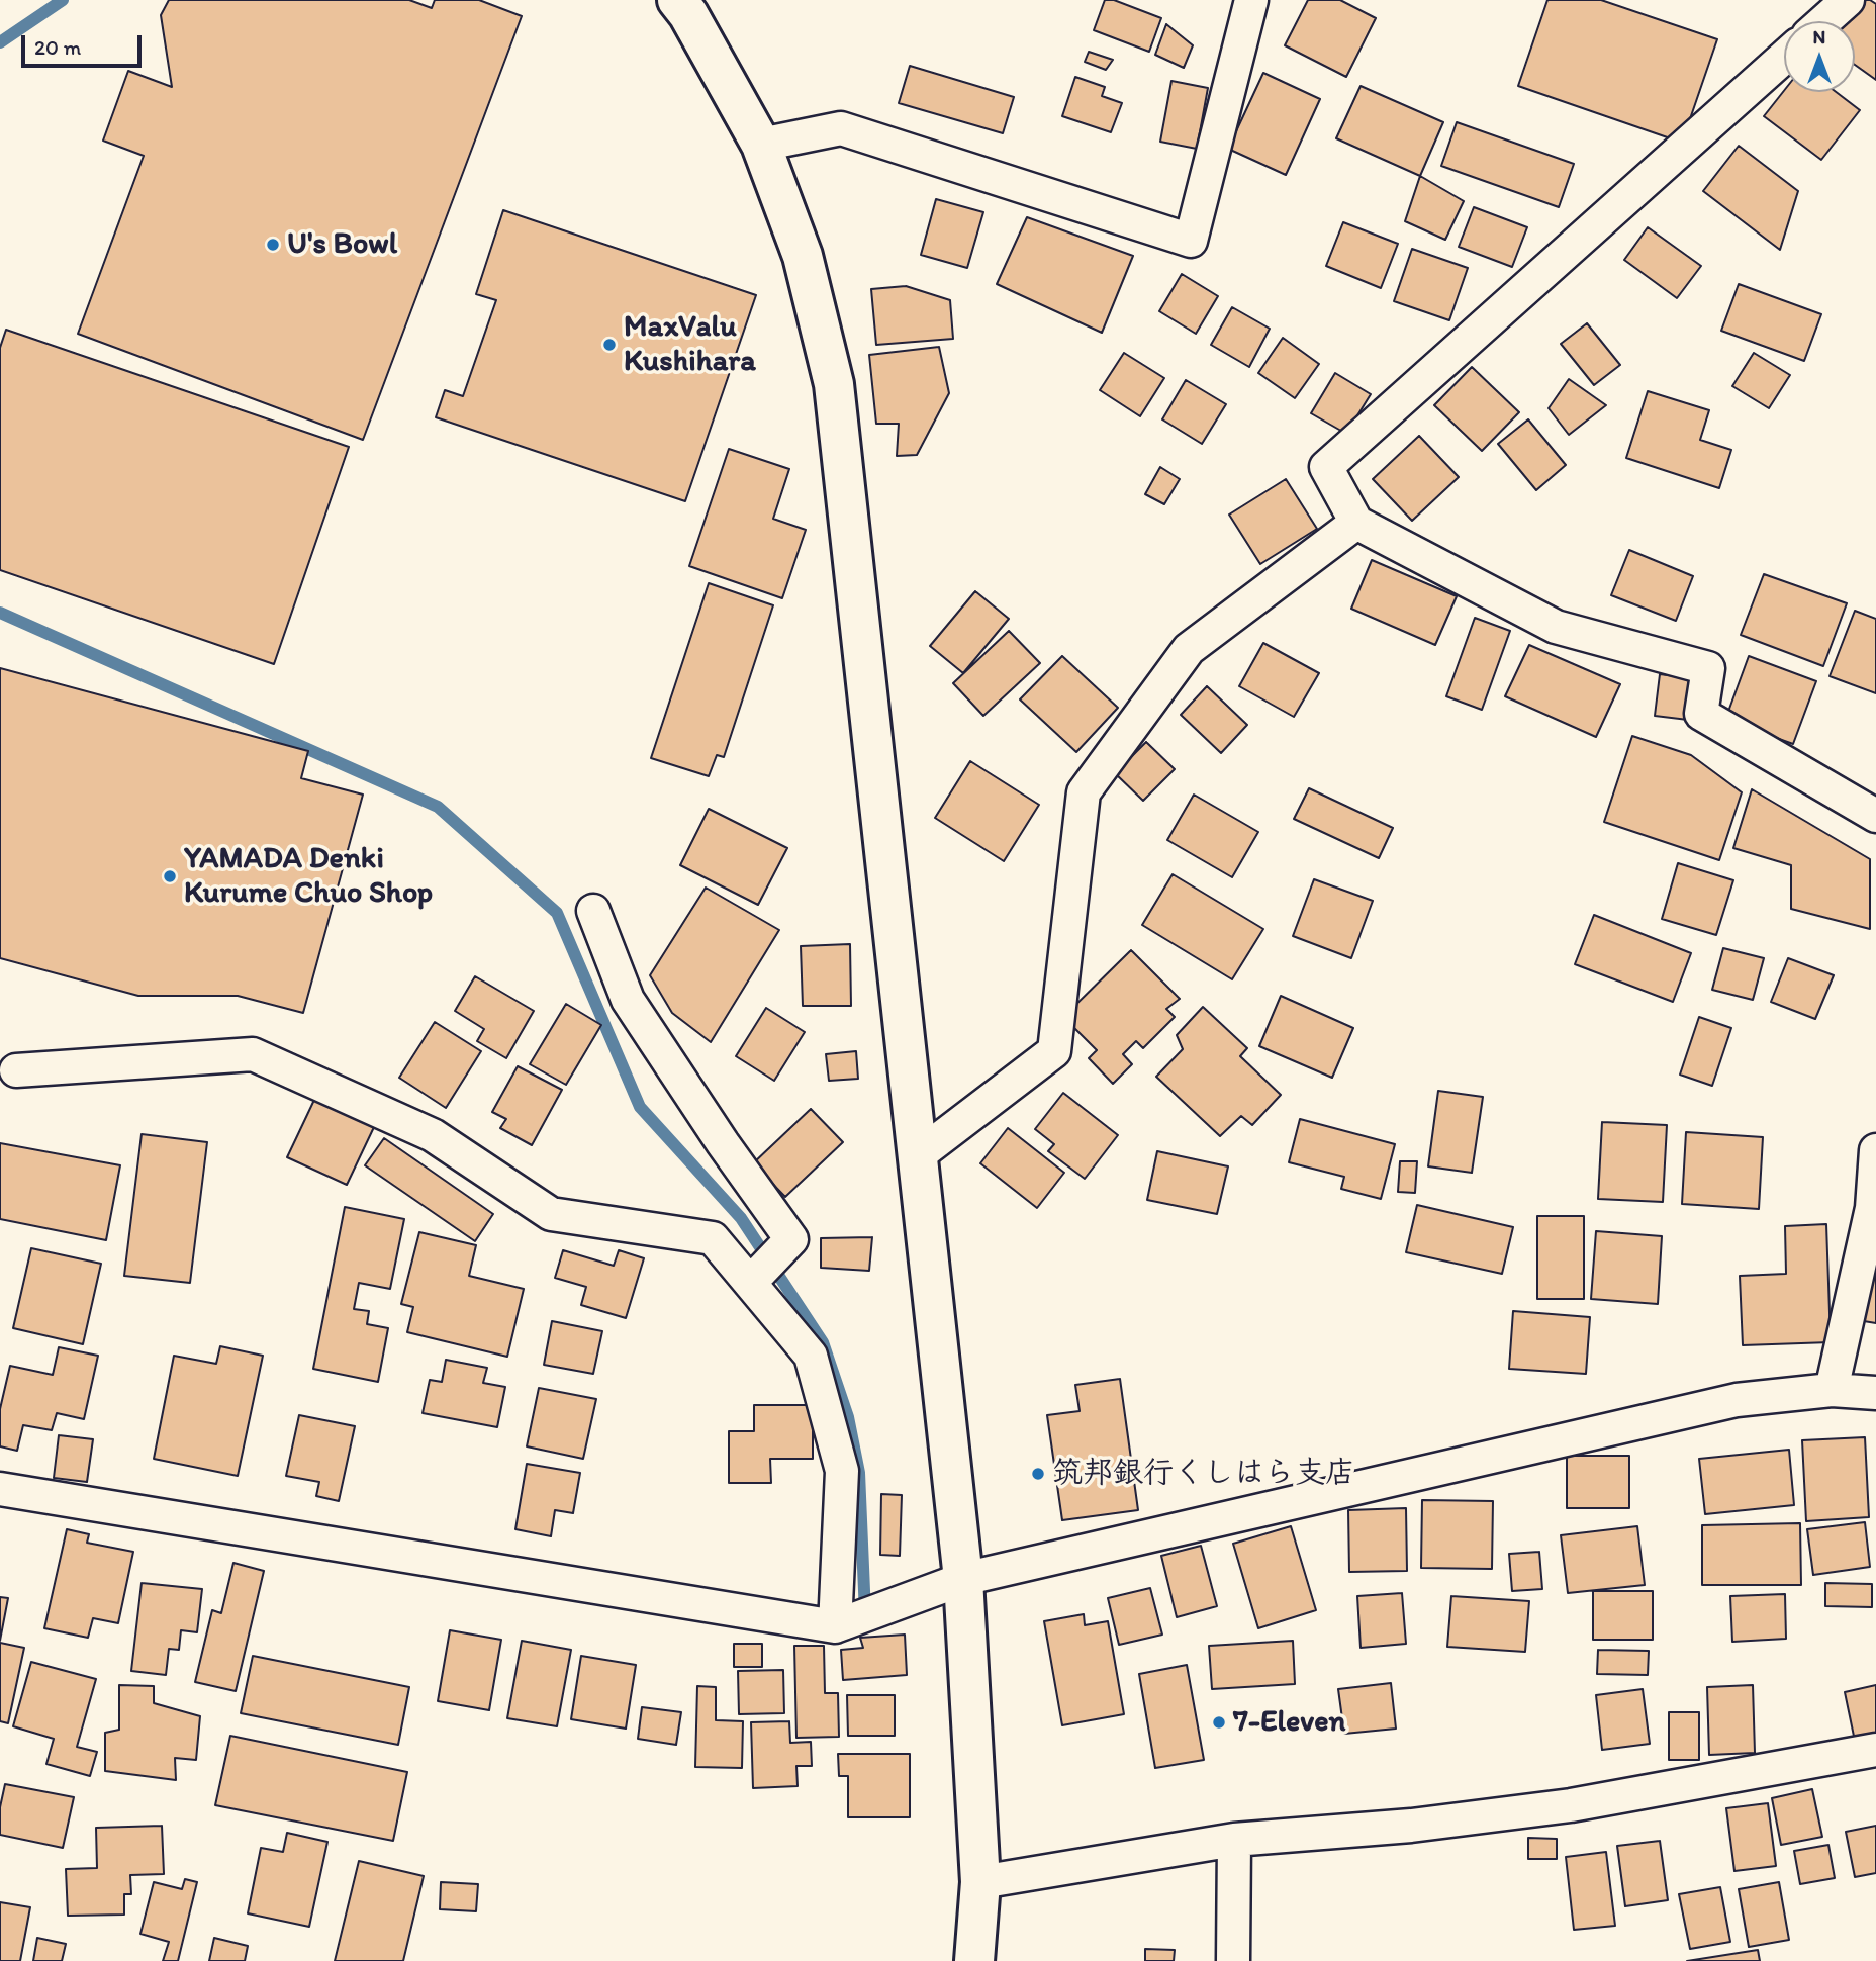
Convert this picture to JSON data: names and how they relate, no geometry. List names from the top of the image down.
{
  "places": [
    "U's Bowl",
    "MaxValu Kushihara",
    "YAMADA Denki Kurume Chuo Shop",
    "筑邦銀行くしはら支店",
    "7-Eleven"
  ],
  "scale_bar": "20 m",
  "north": "top"
}
